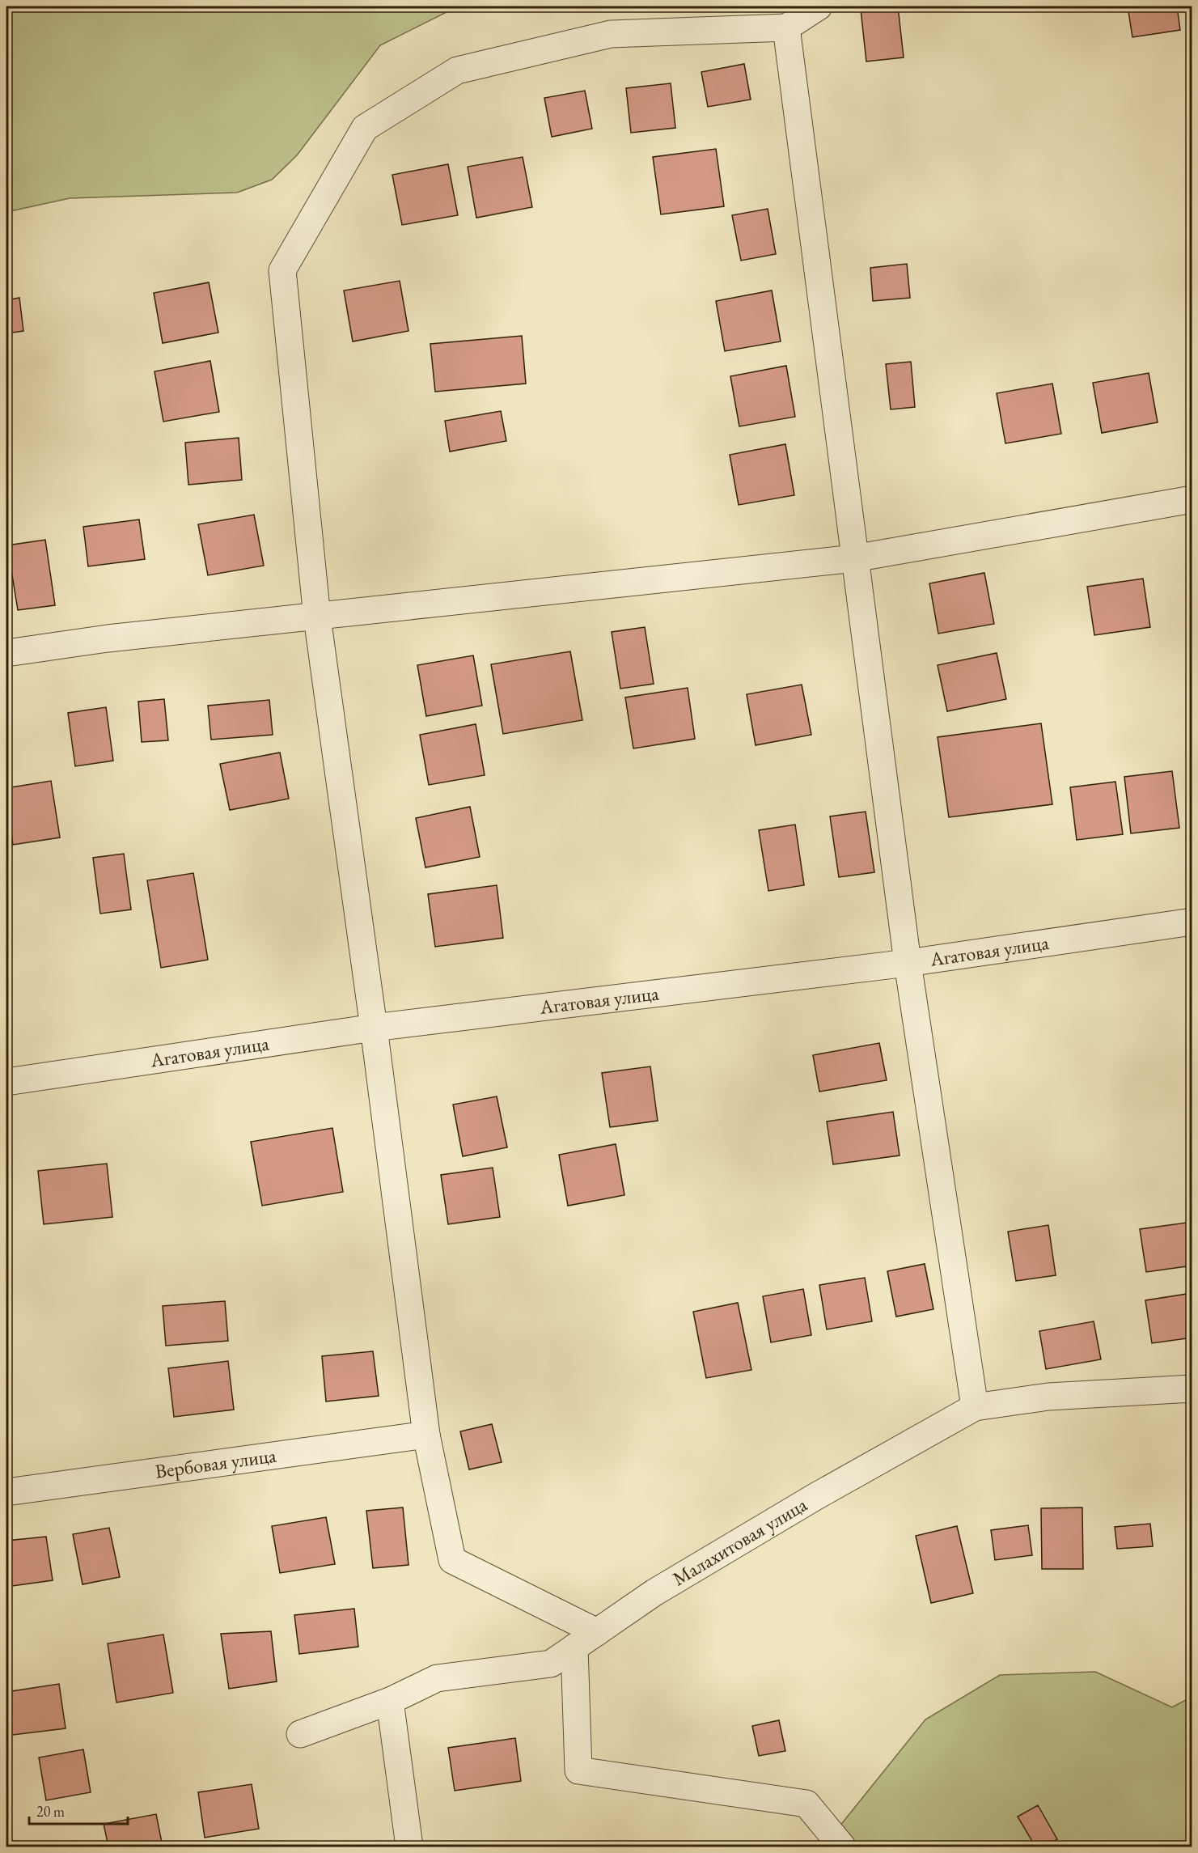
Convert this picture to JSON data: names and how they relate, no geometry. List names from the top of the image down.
{
  "streets": {
    "street": ["Агатовая улица", "Вербовая улица", "Малахитовая улица"]
  },
  "scale_bar": "20 m"
}
